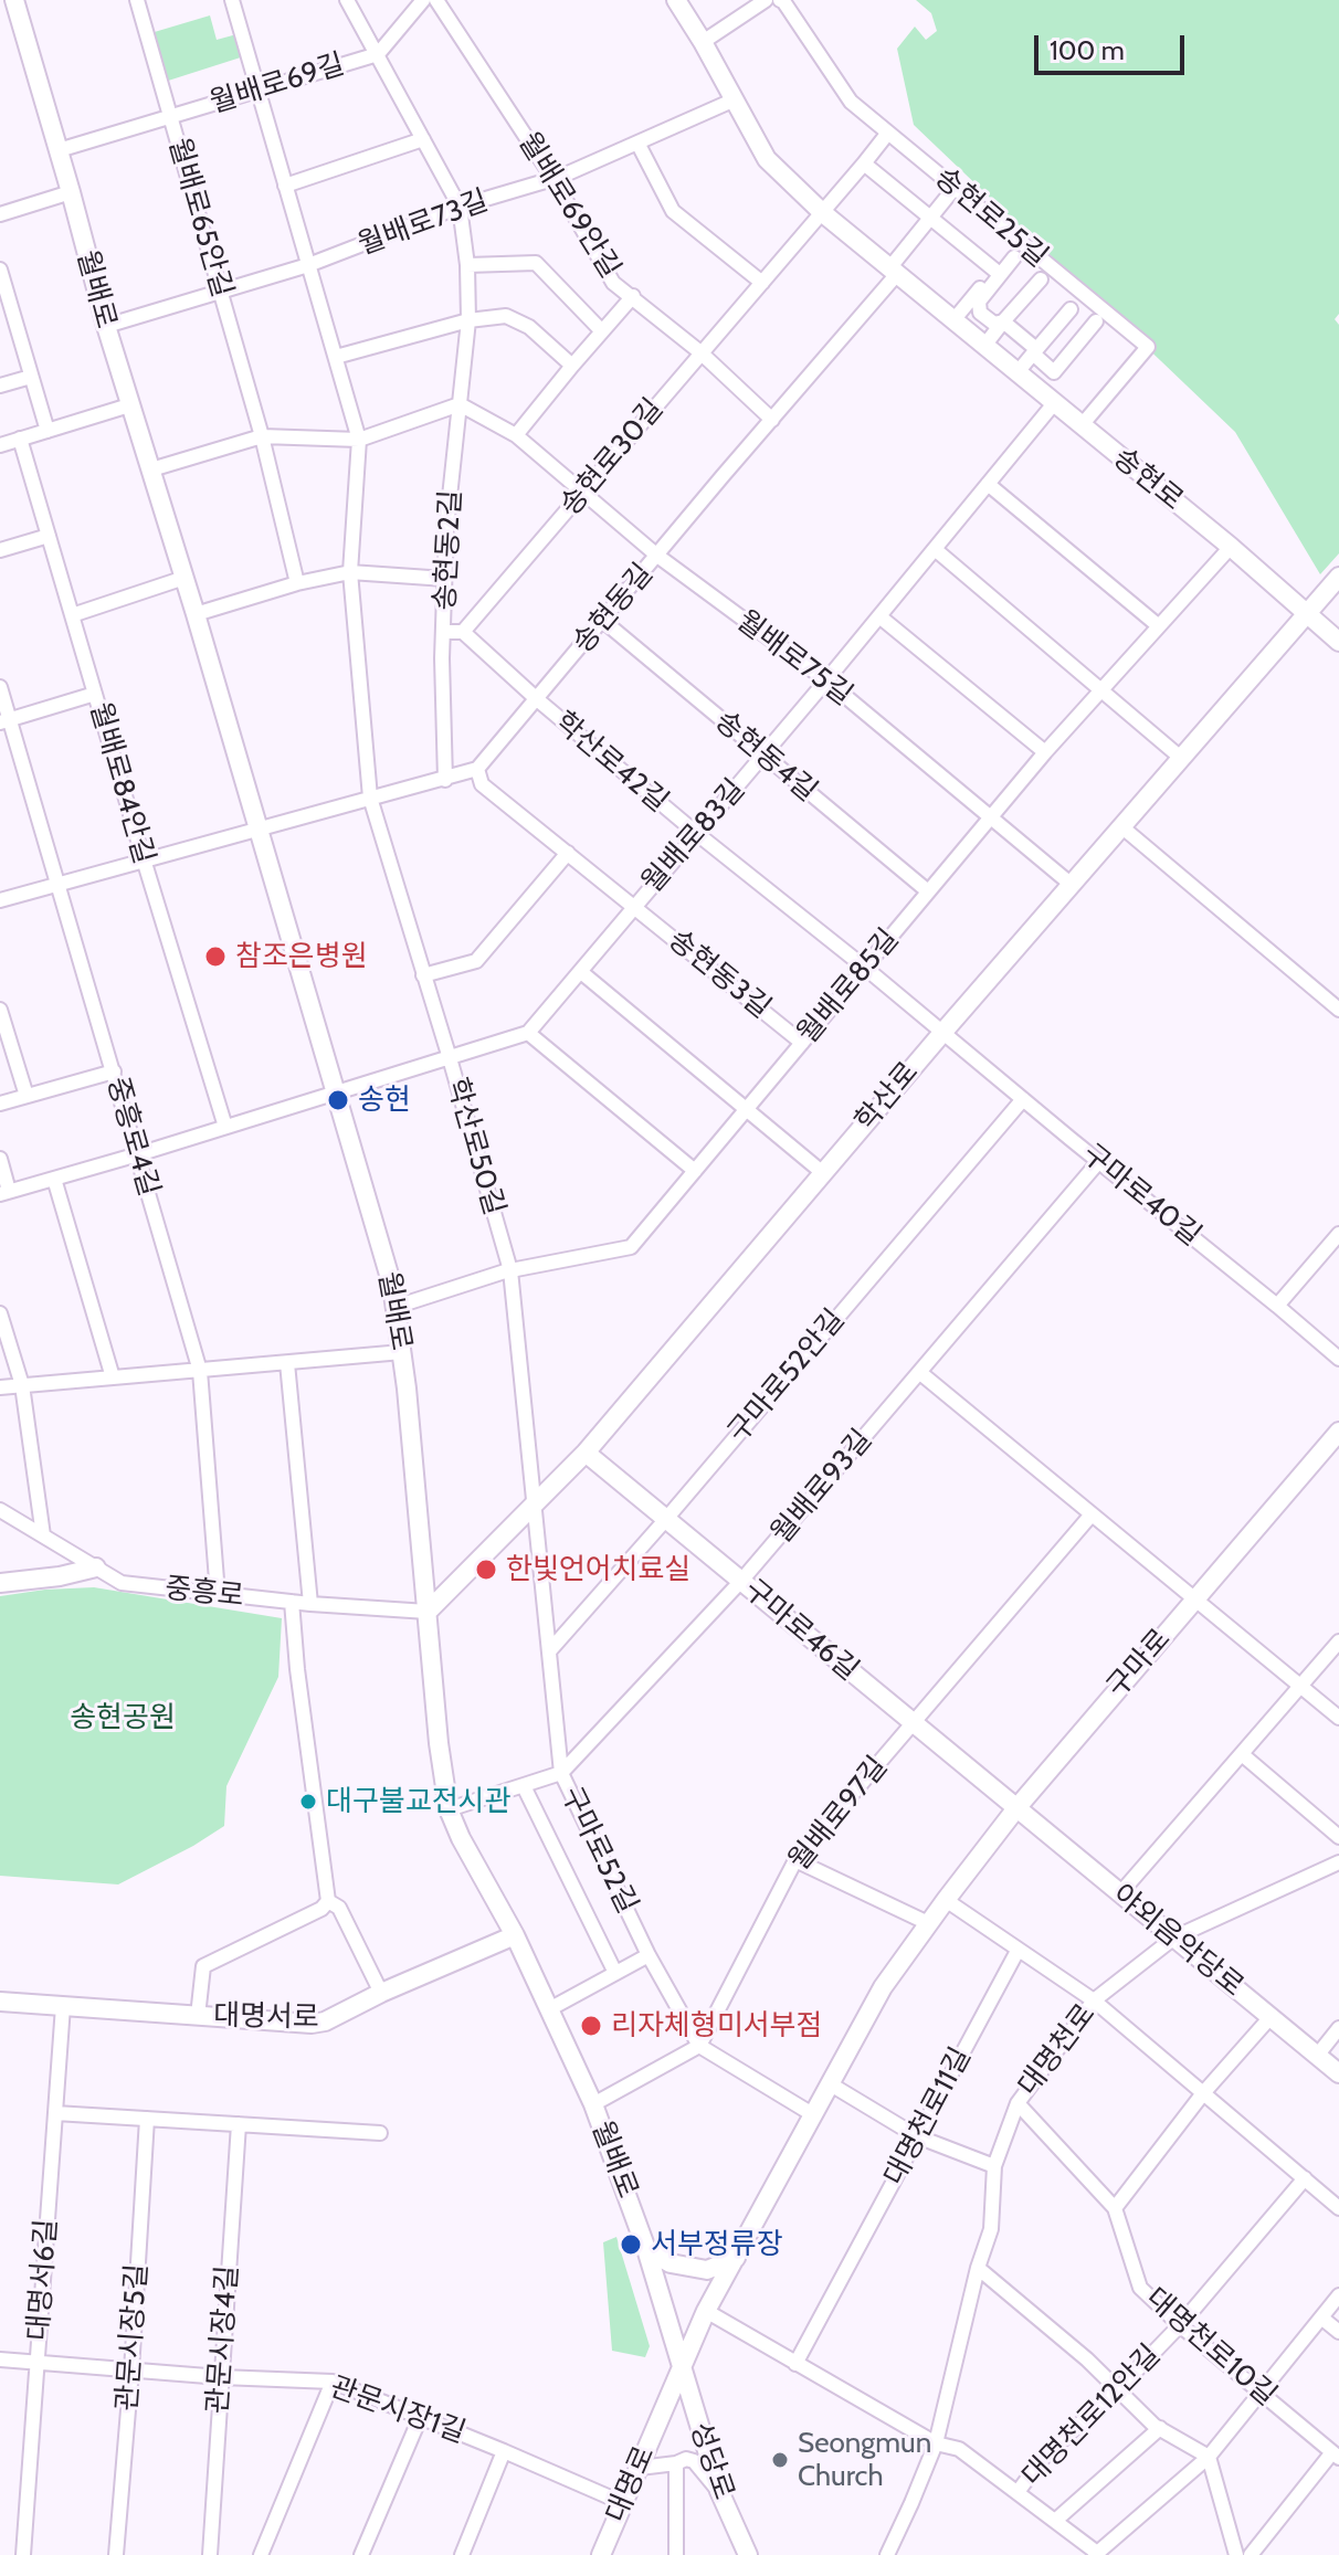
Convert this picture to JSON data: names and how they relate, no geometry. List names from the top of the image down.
{
  "streets": {
    "main road": [
      "월배로",
      "송현로",
      "학산로",
      "구마로46길",
      "구마로",
      "야외음악당로",
      "대명서로",
      "성당로",
      "대명로"
    ],
    "street": [
      "월배로69길",
      "월배로69안길",
      "월배로65안길",
      "송현로25길",
      "월배로73길",
      "송현로30길",
      "송현동2길",
      "송현동길",
      "월배로75길",
      "송현동4길",
      "학산로42길",
      "월배로84안길",
      "월배로83길",
      "송현동3길",
      "월배로85길",
      "중흥로4길",
      "학산로50길",
      "구마로40길",
      "구마로52안길",
      "월배로93길",
      "중흥로",
      "월배로97길",
      "구마로52길",
      "대명천로",
      "대명천로11길",
      "대명서6길",
      "관문시장5길",
      "관문시장4길",
      "대명천로10길",
      "관문시장1길",
      "대명천로12안길"
    ]
  },
  "crossings": [
    ["월배로69길", "월배로65안길"],
    ["월배로69길", "월배로"],
    ["월배로69길", "학산로50길"],
    ["월배로69안길", "월배로73길"],
    ["월배로69안길", "송현로30길"],
    ["월배로69안길", "송현동길"],
    ["월배로65안길", "월배로73길"],
    ["송현로25길", "송현로"],
    ["송현로25길", "송현동길"],
    ["월배로73길", "월배로"],
    ["월배로73길", "송현로"],
    ["월배로73길", "송현동2길"],
    ["월배로73길", "학산로50길"],
    ["월배로", "월배로85길"],
    ["월배로", "학산로"],
    ["월배로", "월배로93길"],
    ["월배로", "중흥로"],
    ["월배로", "구마로"],
    ["월배로", "대명서로"],
    ["월배로", "성당로"],
    ["월배로", "대명로"],
    ["송현로30길", "송현로"],
    ["송현로30길", "월배로75길"],
    ["송현로30길", "학산로42길"],
    ["송현로", "송현동길"],
    ["송현로", "월배로83길"],
    ["송현로", "월배로85길"],
    ["송현로", "학산로"],
    ["송현동2길", "월배로75길"],
    ["송현동길", "월배로75길"],
    ["송현동길", "송현동4길"],
    ["송현동길", "학산로42길"],
    ["송현동길", "송현동3길"],
    ["월배로75길", "월배로83길"],
    ["월배로75길", "월배로85길"],
    ["월배로75길", "학산로"],
    ["송현동4길", "월배로83길"],
    ["송현동4길", "월배로85길"],
    ["학산로42길", "월배로83길"],
    ["학산로42길", "월배로85길"],
    ["학산로42길", "학산로"],
    ["학산로42길", "구마로40길"],
    ["월배로83길", "송현동3길"],
    ["송현동3길", "월배로85길"],
    ["월배로85길", "학산로50길"],
    ["학산로", "학산로50길"],
    ["학산로", "구마로40길"],
    ["학산로", "중흥로"],
    ["학산로", "구마로46길"],
    ["학산로", "구마로52길"],
    ["중흥로4길", "중흥로"],
    ["학산로50길", "구마로52길"],
    ["구마로40길", "구마로52안길"],
    ["구마로40길", "월배로93길"],
    ["구마로52안길", "구마로46길"],
    ["구마로52안길", "구마로52길"],
    ["월배로93길", "구마로46길"],
    ["월배로93길", "구마로52길"],
    ["구마로46길", "구마로"],
    ["구마로46길", "월배로97길"],
    ["구마로46길", "야외음악당로"],
    ["구마로", "구마로52길"],
    ["구마로", "야외음악당로"],
    ["구마로", "성당로"],
    ["구마로", "대명로"],
    ["월배로97길", "구마로52길"],
    ["야외음악당로", "대명천로"],
    ["대명서로", "대명서6길"],
    ["대명천로", "대명천로10길"],
    ["대명서6길", "관문시장1길"],
    ["관문시장5길", "관문시장1길"],
    ["관문시장4길", "관문시장1길"],
    ["대명천로10길", "대명천로12안길"],
    ["관문시장1길", "대명로"],
    ["성당로", "대명로"]
  ],
  "parks": ["송현공원"],
  "places": [
    "참조은병원",
    "송현",
    "한빛언어치료실",
    "대구불교전시관",
    "리자체형미서부점",
    "서부정류장",
    "Seongmun Church"
  ],
  "scale_bar": "100 m"
}
